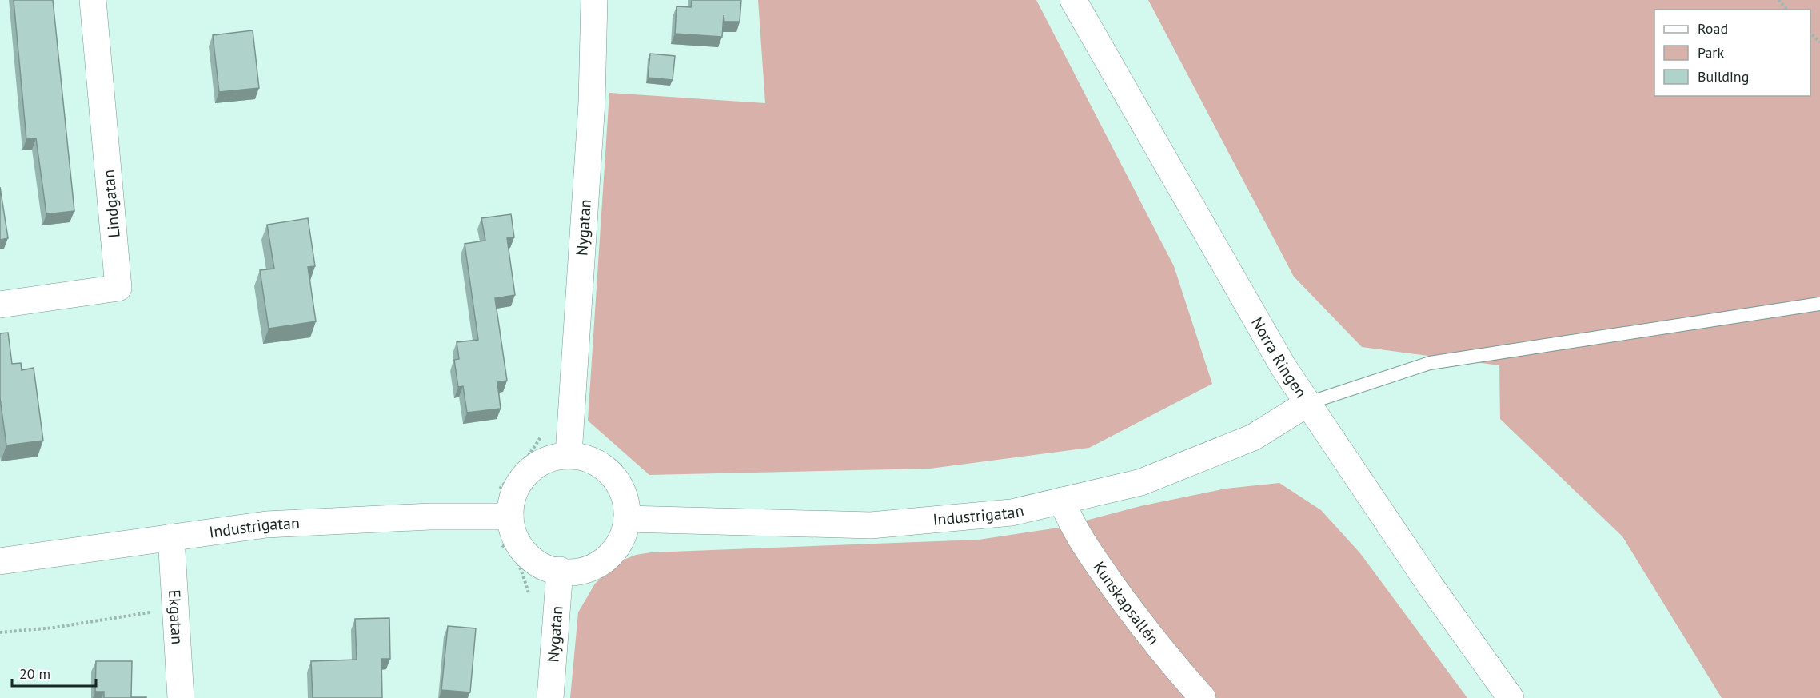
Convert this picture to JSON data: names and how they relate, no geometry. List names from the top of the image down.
{
  "streets": {
    "street": [
      "Lindgatan",
      "Nygatan",
      "Norra Ringen",
      "Industrigatan",
      "Kunskapsallén",
      "Ekgatan"
    ]
  },
  "crossings": [
    ["Nygatan", "Industrigatan"],
    ["Norra Ringen", "Industrigatan"],
    ["Industrigatan", "Kunskapsallén"],
    ["Industrigatan", "Ekgatan"]
  ],
  "legend": ["Road", "Park", "Building"],
  "scale_bar": "20 m"
}
